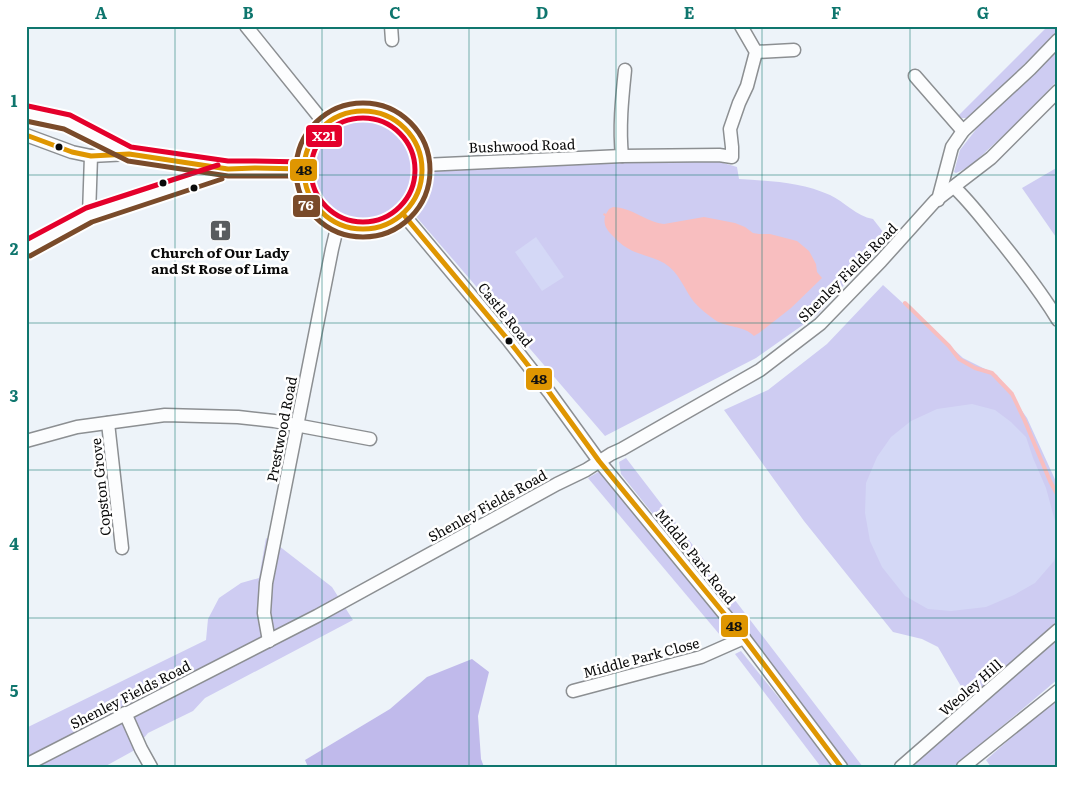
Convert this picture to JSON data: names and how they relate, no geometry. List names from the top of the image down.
{
  "streets": {
    "street": [
      "Bushwood Road",
      "Shenley Fields Road",
      "Castle Road",
      "Prestwood Road",
      "Copston Grove",
      "Middle Park Road",
      "Middle Park Close",
      "Weoley Hill"
    ]
  },
  "crossings": [
    ["Bushwood Road", "Castle Road"],
    ["Bushwood Road", "Prestwood Road"],
    ["Shenley Fields Road", "Castle Road"],
    ["Shenley Fields Road", "Prestwood Road"],
    ["Shenley Fields Road", "Middle Park Road"],
    ["Castle Road", "Prestwood Road"],
    ["Castle Road", "Middle Park Road"],
    ["Middle Park Road", "Middle Park Close"]
  ],
  "places": {
    "church": ["Church of Our Lady and St Rose of Lima"]
  },
  "lines": ["transit line 76", "transit line X21", "transit line 48"],
  "grid": {
    "columns": [
      "A",
      "B",
      "C",
      "D",
      "E",
      "F",
      "G"
    ],
    "rows": [
      "1",
      "2",
      "3",
      "4",
      "5"
    ]
  }
}
